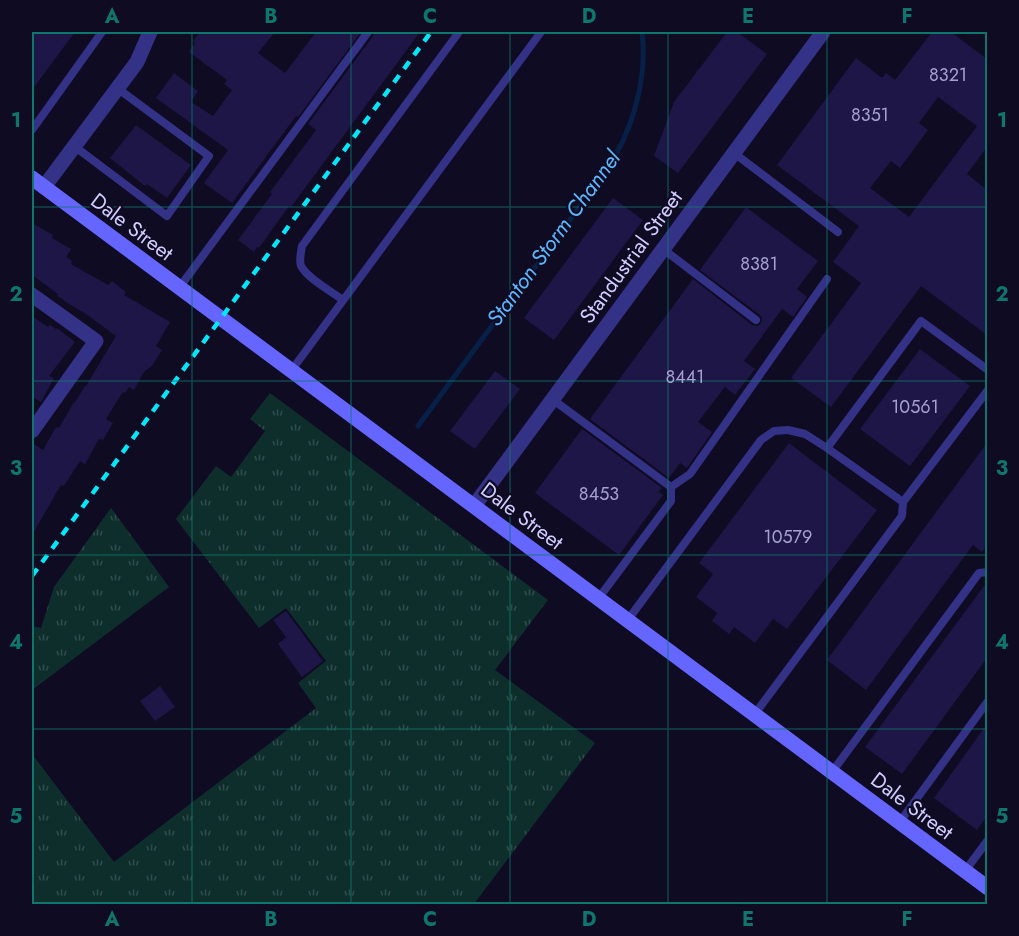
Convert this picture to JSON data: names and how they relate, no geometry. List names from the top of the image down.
{
  "streets": {
    "street": ["Dale Street", "Standustrial Street"]
  },
  "crossings": [
    ["Dale Street", "Standustrial Street"]
  ],
  "water": ["Stanton Storm Channel"],
  "house_numbers": [
    "8321",
    "8351",
    "8381",
    "8441",
    "10561",
    "8453",
    "10579"
  ],
  "grid": {
    "columns": [
      "A",
      "B",
      "C",
      "D",
      "E",
      "F"
    ],
    "rows": [
      "1",
      "2",
      "3",
      "4",
      "5"
    ]
  }
}
